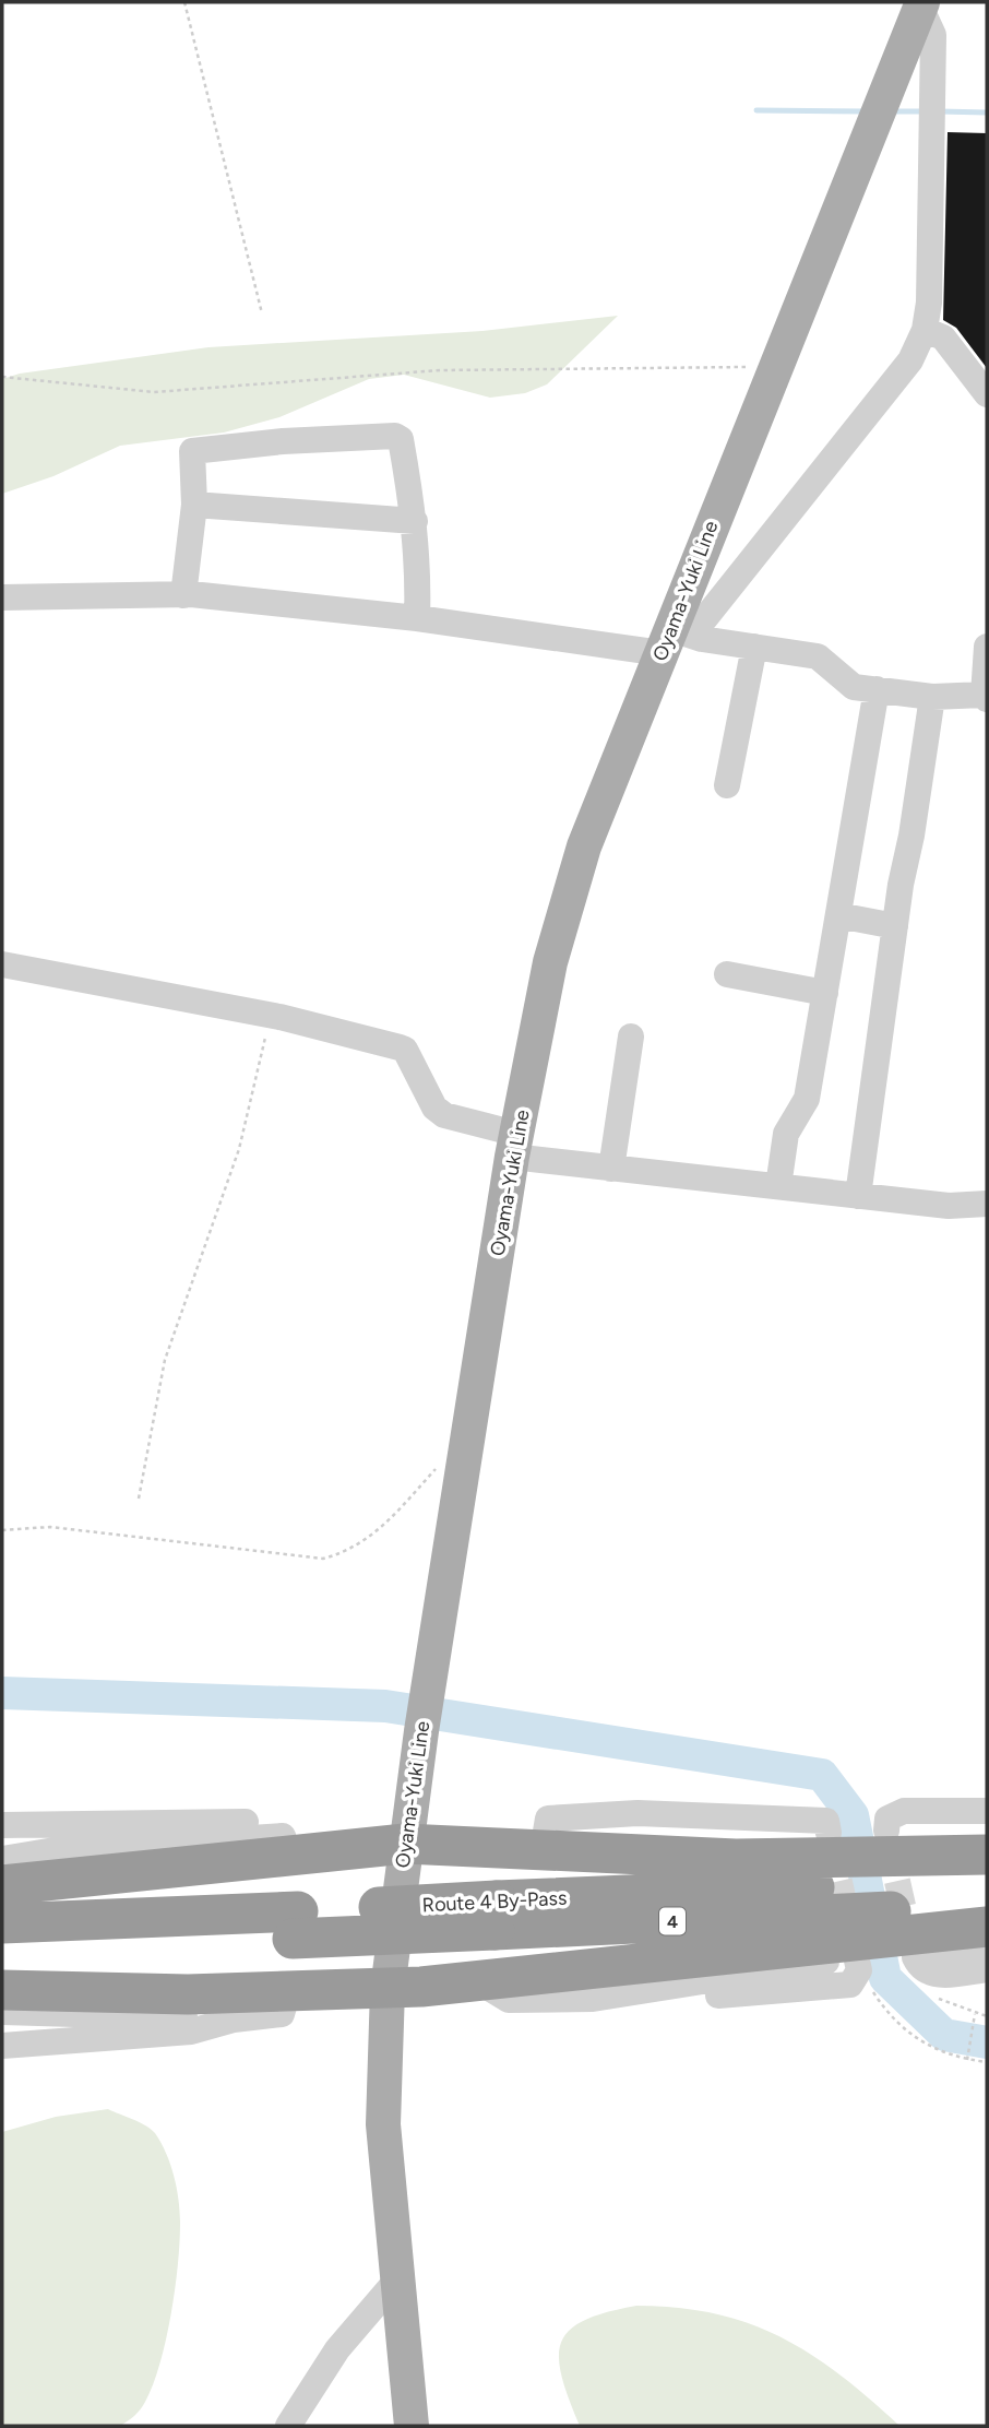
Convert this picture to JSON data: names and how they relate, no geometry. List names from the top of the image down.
{
  "streets": {
    "highway": ["Route 4 By-Pass", "4"],
    "main road": ["Oyama-Yuki Line"]
  }
}
